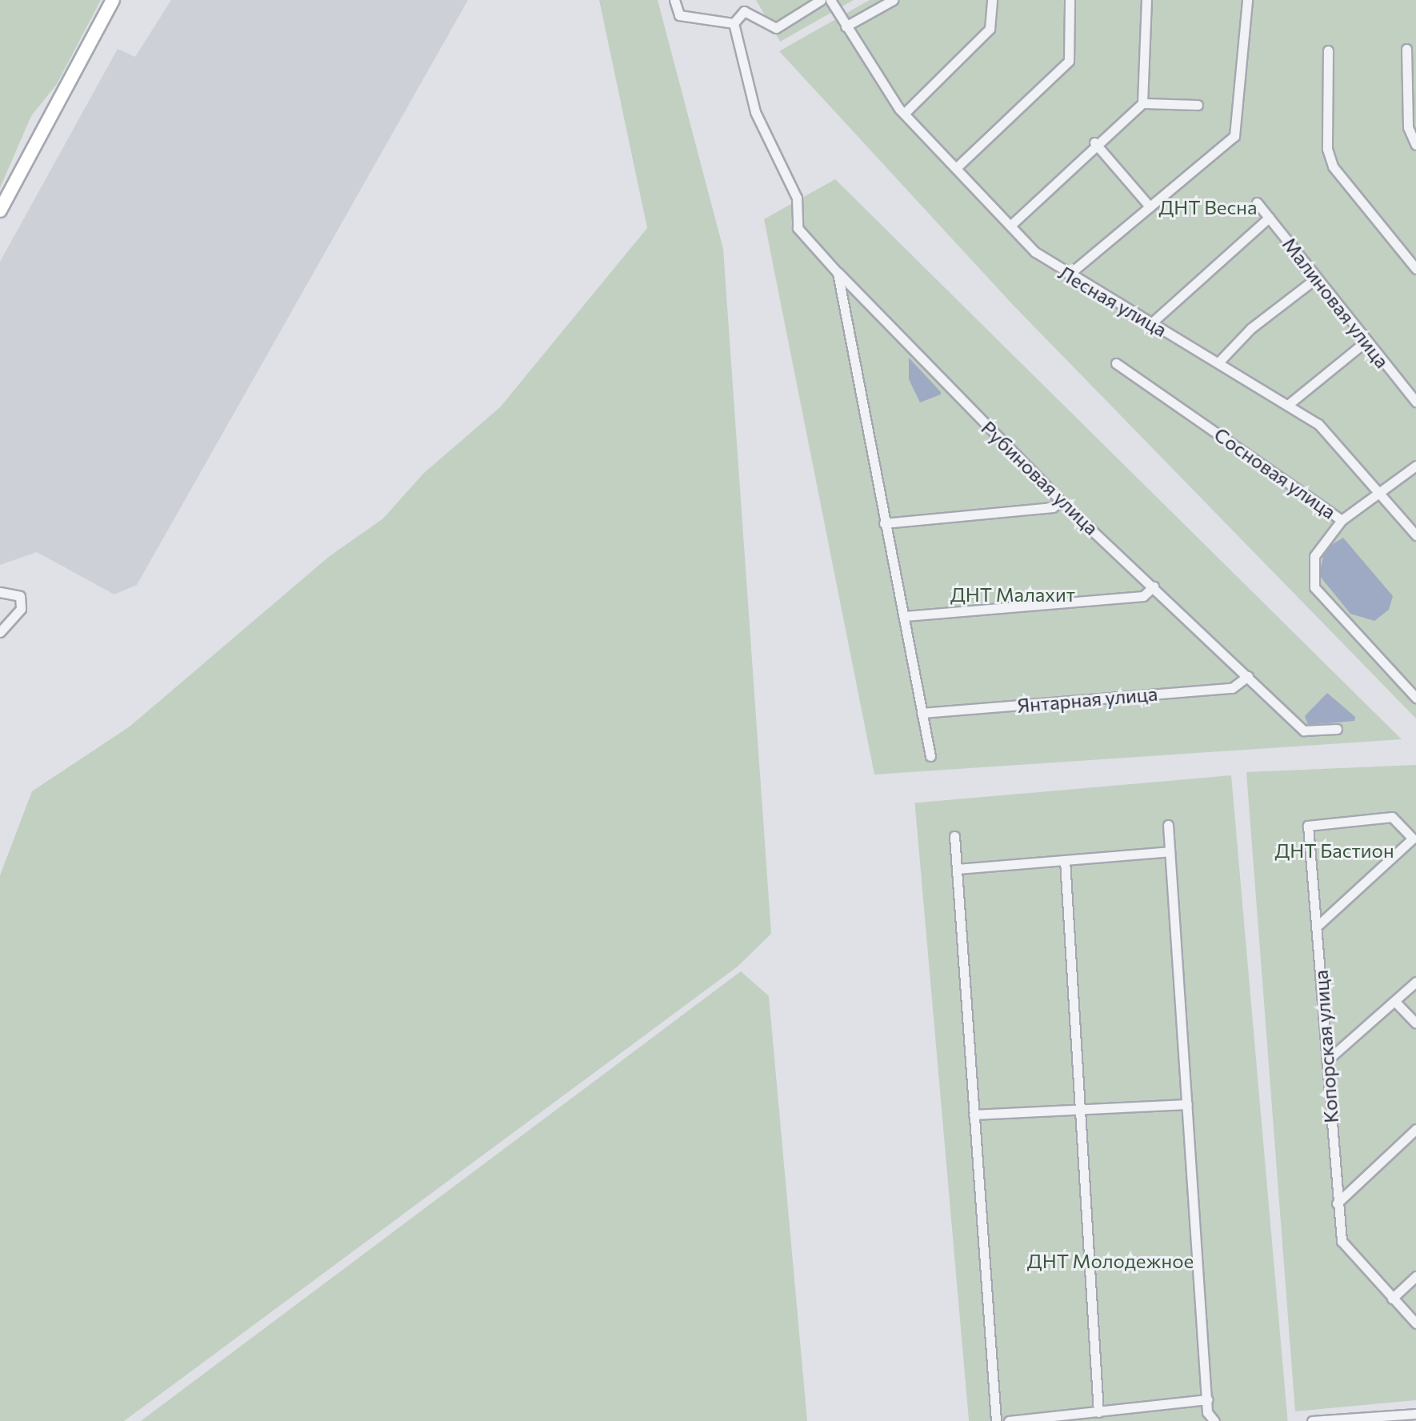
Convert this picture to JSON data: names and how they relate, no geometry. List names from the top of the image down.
{
  "streets": {
    "street": [
      "Лесная улица",
      "Малиновая улица",
      "Сосновая улица",
      "Рубиновая улица",
      "Янтарная улица",
      "Копорская улица"
    ]
  },
  "crossings": [
    ["Рубиновая улица", "Янтарная улица"]
  ],
  "parks": [
    "ДНТ Весна",
    "ДНТ Малахит",
    "ДНТ Бастион",
    "ДНТ Молодежное"
  ]
}
